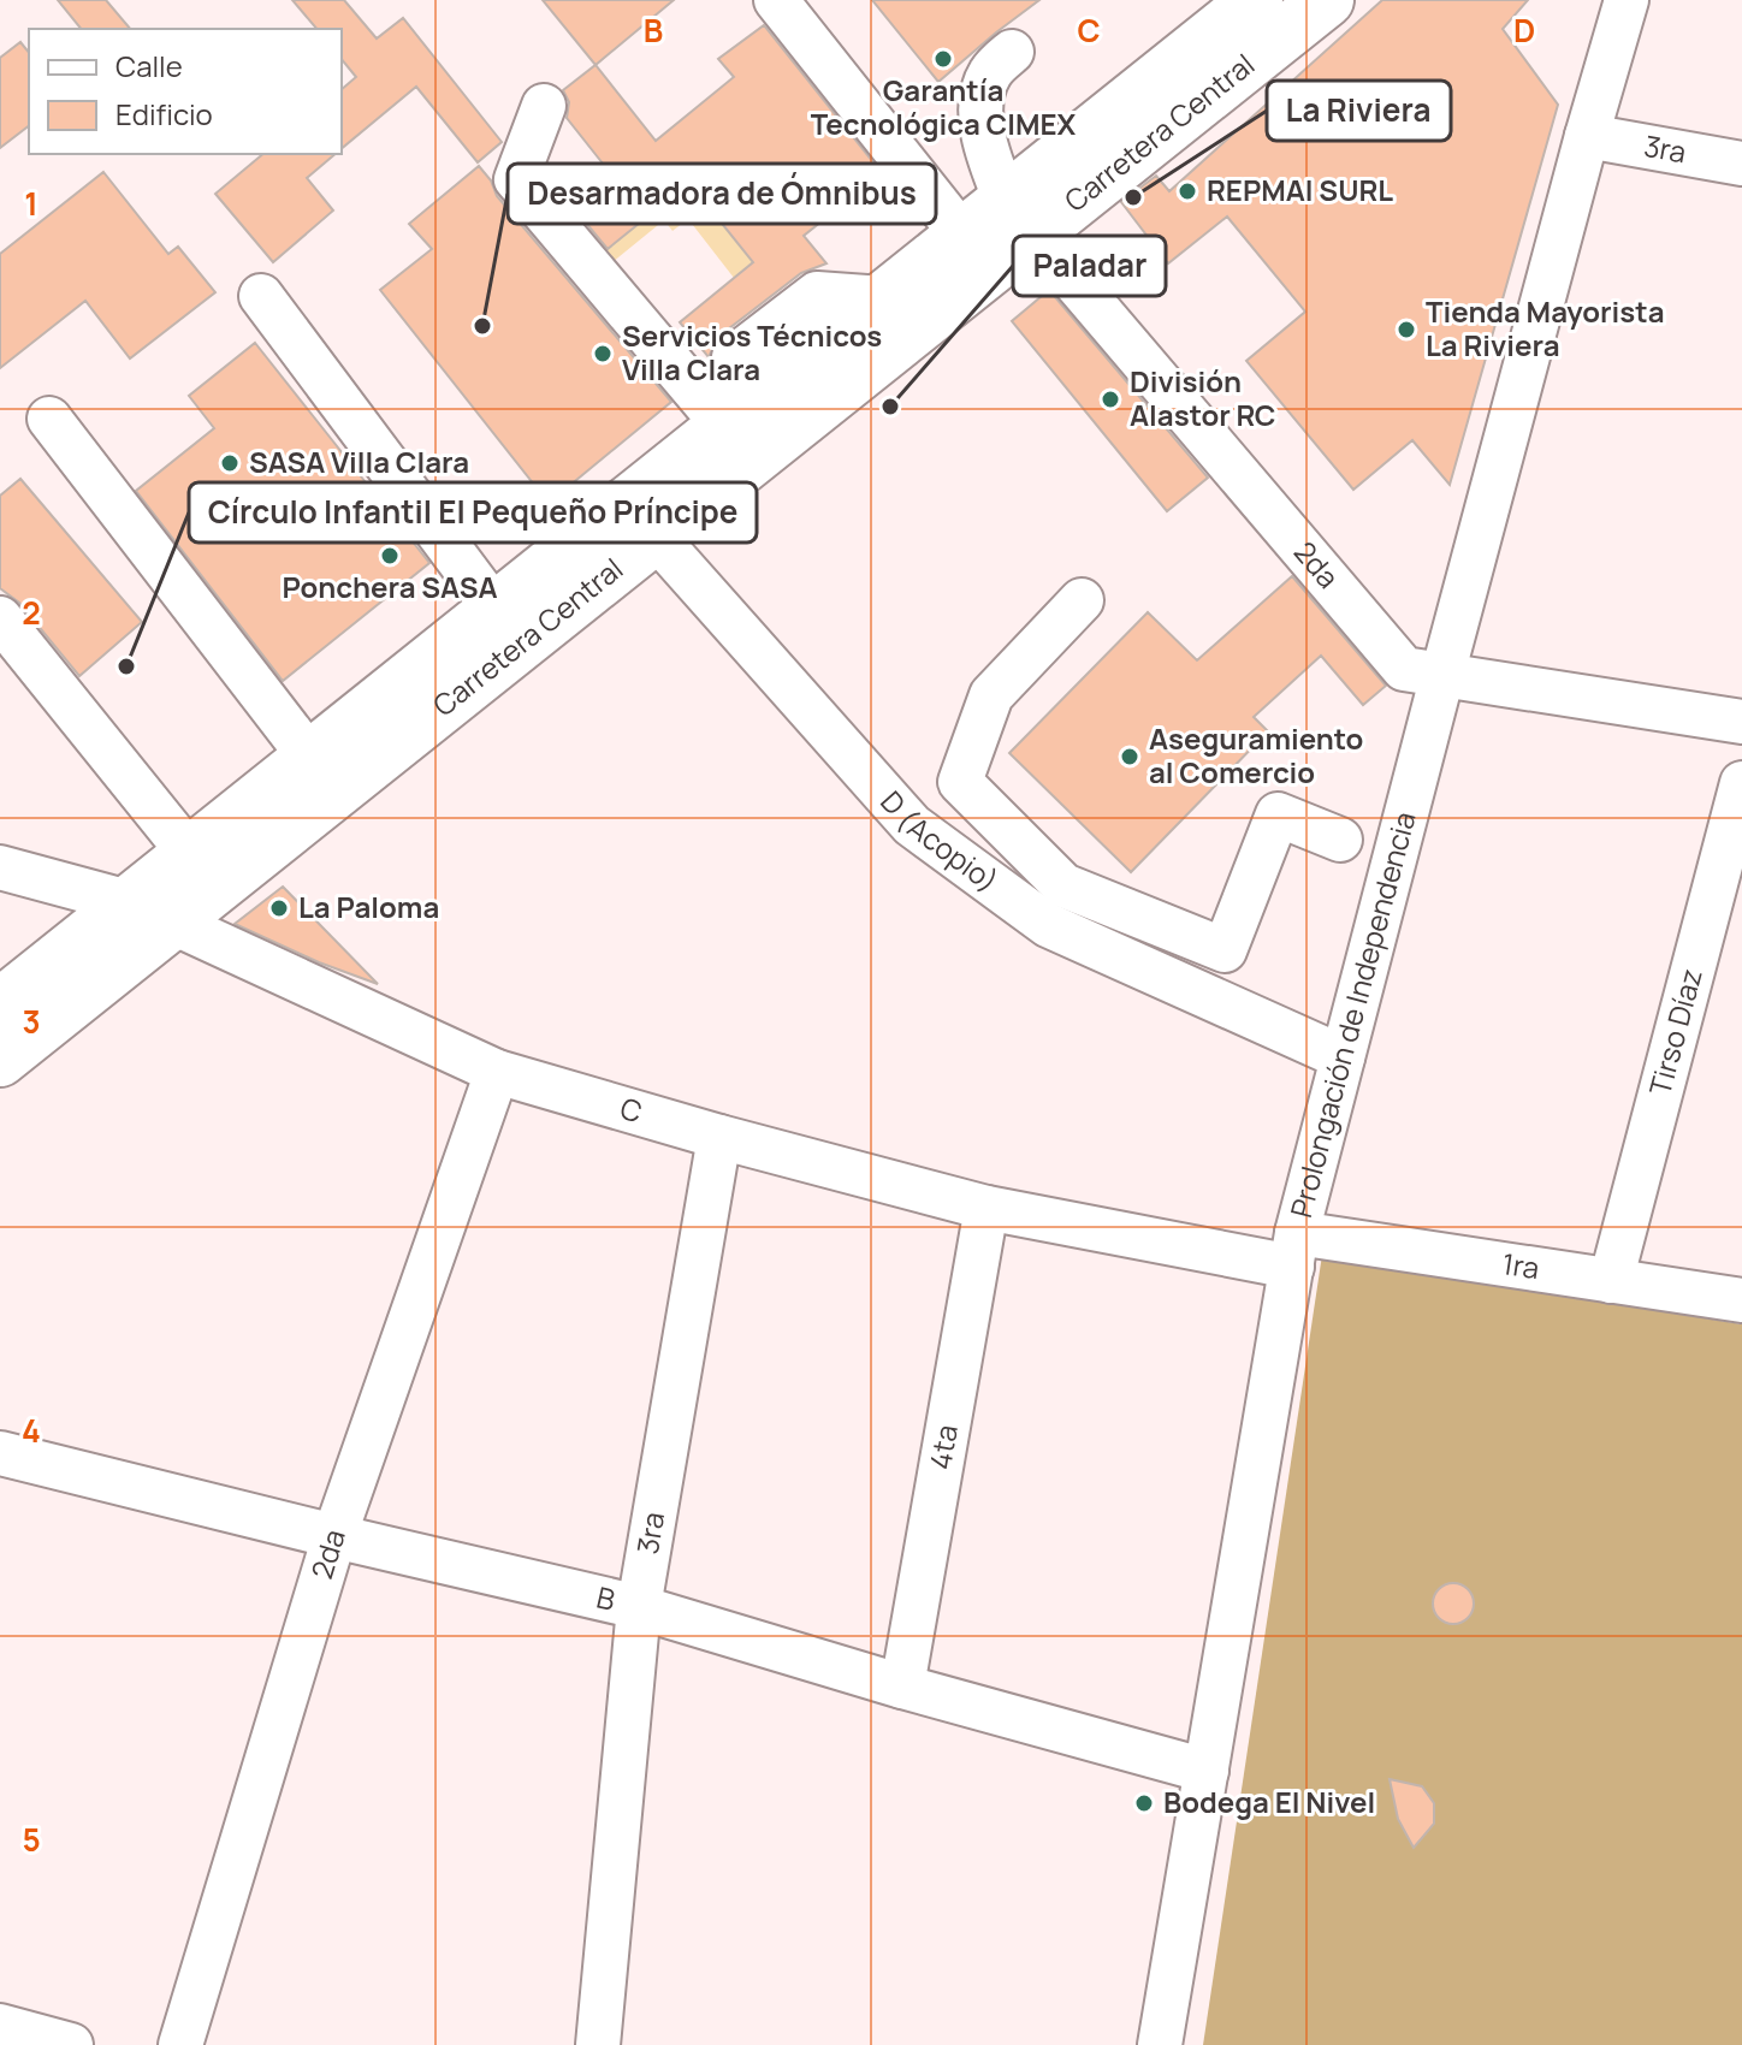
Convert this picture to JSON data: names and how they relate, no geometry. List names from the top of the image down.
{
  "streets": {
    "main road": ["Carretera Central"],
    "street": [
      "3ra",
      "2da",
      "D (Acopio)",
      "Prolongación de Independencia",
      "Tirso Díaz",
      "C",
      "1ra",
      "4ta",
      "B"
    ]
  },
  "crossings": [
    ["Carretera Central", "2da"],
    ["Carretera Central", "D (Acopio)"],
    ["Carretera Central", "C"],
    ["3ra", "Prolongación de Independencia"],
    ["3ra", "C"],
    ["3ra", "B"],
    ["2da", "Prolongación de Independencia"],
    ["2da", "C"],
    ["2da", "B"],
    ["D (Acopio)", "Prolongación de Independencia"],
    ["Prolongación de Independencia", "C"],
    ["Prolongación de Independencia", "1ra"],
    ["Prolongación de Independencia", "B"],
    ["Tirso Díaz", "1ra"],
    ["C", "1ra"],
    ["C", "4ta"],
    ["4ta", "B"]
  ],
  "places": [
    "Garantía Tecnológica CIMEX",
    "REPMAI SURL",
    "La Riviera",
    "Desarmadora de Ómnibus",
    "Tienda Mayorista La Riviera",
    "Servicios Técnicos Villa Clara",
    "División Alastor RC",
    "Paladar",
    "SASA Villa Clara",
    "Ponchera SASA",
    "Círculo Infantil El Pequeño Príncipe",
    "Aseguramiento al Comercio",
    "La Paloma",
    "Bodega El Nivel"
  ],
  "legend": ["Calle", "Edificio"],
  "grid": {
    "columns": ["B", "C", "D"],
    "rows": [
      "1",
      "2",
      "3",
      "4",
      "5"
    ]
  }
}
